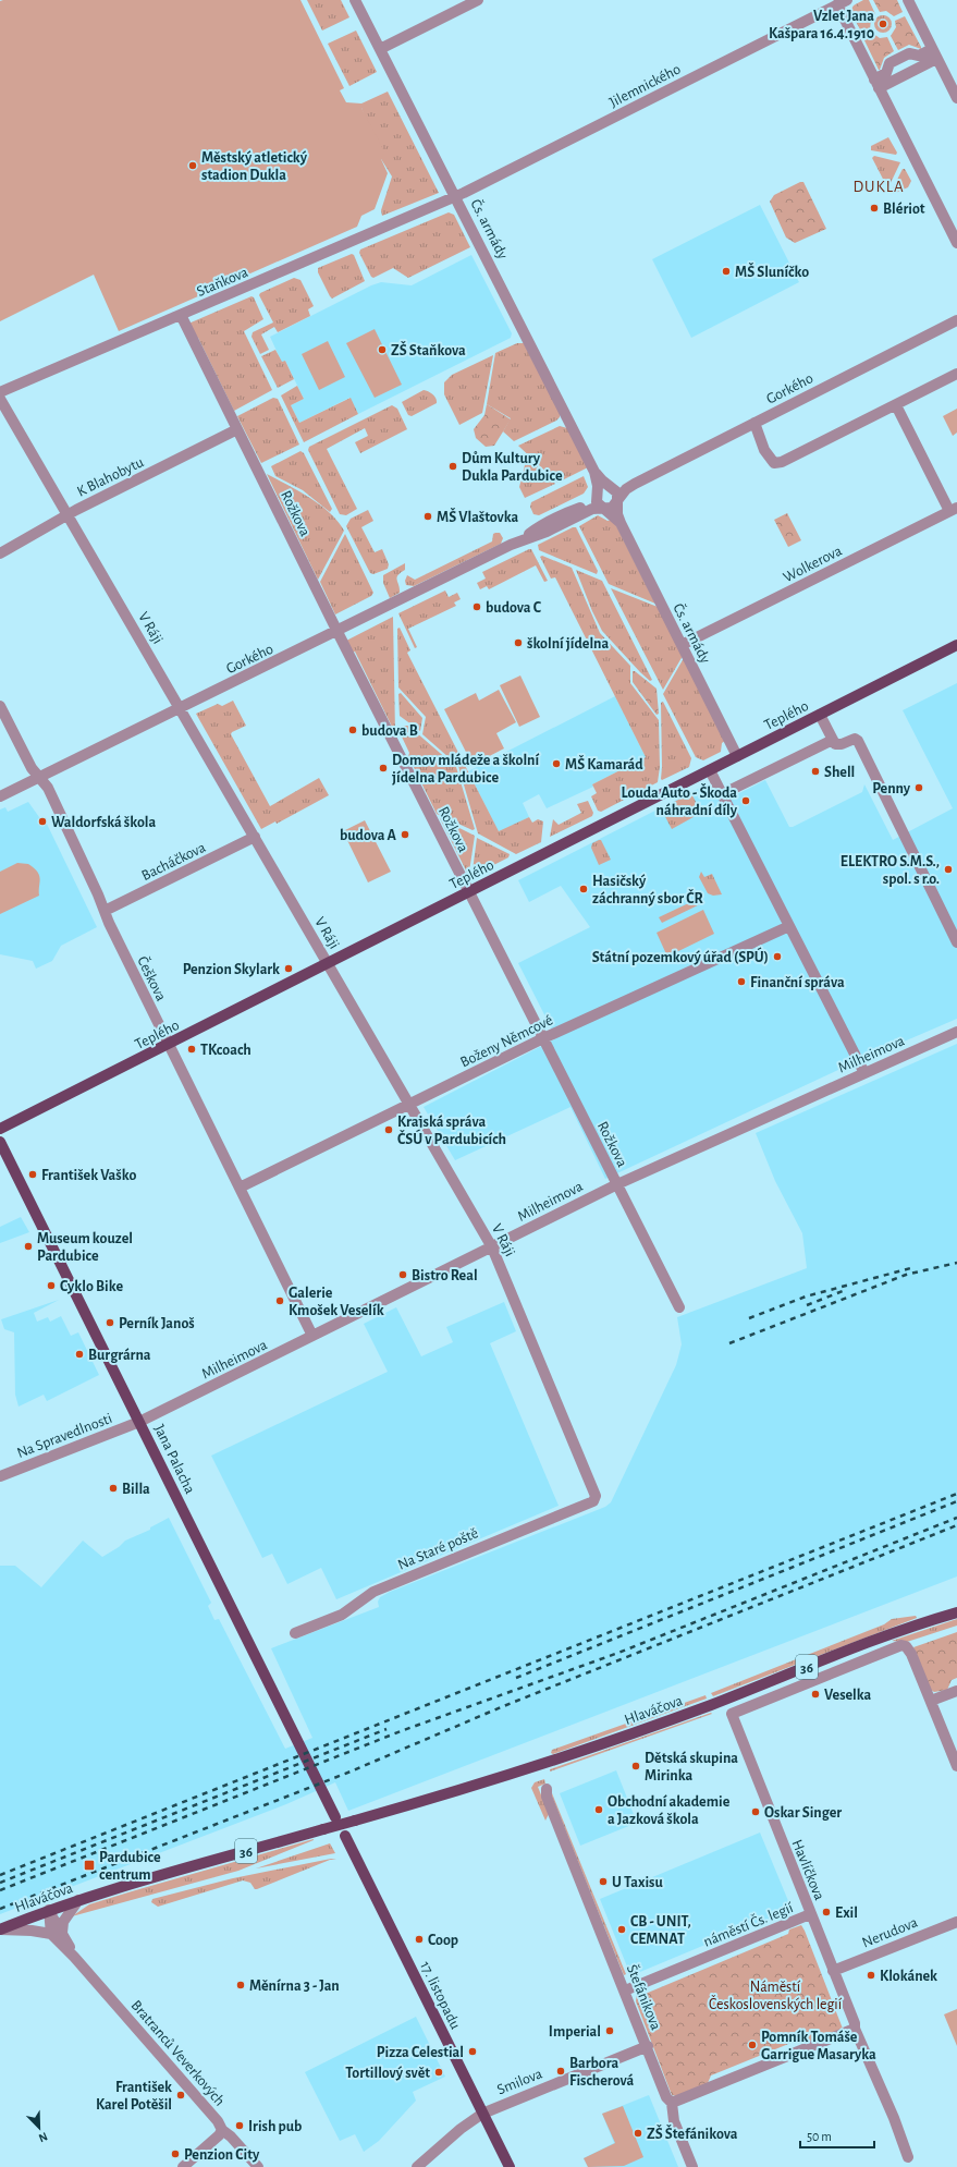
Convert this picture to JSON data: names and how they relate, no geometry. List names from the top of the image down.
{
  "streets": {
    "main road": [
      "Teplého",
      "Jana Palacha",
      "36",
      "Hlaváčova",
      "17. listopadu"
    ],
    "street": [
      "Jilemnického",
      "Čs. armády",
      "Staňkova",
      "Gorkého",
      "K Blahobytu",
      "Rožkova",
      "Wolkerova",
      "V Ráji",
      "Bacháčkova",
      "Češkova",
      "Boženy Němcové",
      "Milheimova",
      "Na Spravedlnosti",
      "Na Staré poště",
      "Havlíčkova",
      "náměstí Čs. legií",
      "Nerudova",
      "Štefánikova",
      "Bratranců Veverkových",
      "Smilova"
    ]
  },
  "crossings": [
    ["Jilemnického", "Čs. armády"],
    ["Jilemnického", "Staňkova"],
    ["Čs. armády", "Staňkova"],
    ["Čs. armády", "Gorkého"],
    ["Čs. armády", "Wolkerova"],
    ["Čs. armády", "Teplého"],
    ["Staňkova", "Rožkova"],
    ["Gorkého", "Rožkova"],
    ["Gorkého", "V Ráji"],
    ["Gorkého", "Češkova"],
    ["K Blahobytu", "Rožkova"],
    ["K Blahobytu", "V Ráji"],
    ["Rožkova", "Teplého"],
    ["Rožkova", "Boženy Němcové"],
    ["Rožkova", "Milheimova"],
    ["V Ráji", "Teplého"],
    ["V Ráji", "Bacháčkova"],
    ["V Ráji", "Boženy Němcové"],
    ["V Ráji", "Milheimova"],
    ["V Ráji", "Na Staré poště"],
    ["Teplého", "Češkova"],
    ["Bacháčkova", "Češkova"],
    ["Češkova", "Boženy Němcové"],
    ["Češkova", "Milheimova"],
    ["Milheimova", "Na Spravedlnosti"],
    ["Milheimova", "Jana Palacha"],
    ["Na Spravedlnosti", "Jana Palacha"],
    ["Hlaváčova", "Bratranců Veverkových"],
    ["Havlíčkova", "náměstí Čs. legií"],
    ["Havlíčkova", "Nerudova"],
    ["náměstí Čs. legií", "Štefánikova"],
    ["17. listopadu", "Smilova"],
    ["Štefánikova", "Smilova"]
  ],
  "districts": ["DUKLA"],
  "parks": ["Náměstí Československých legií"],
  "places": {
    "other": [
      "Vzlet Jana Kašpara 16.4.1910",
      "Městský atletický stadion Dukla",
      "Blériot",
      "MŠ Sluníčko",
      "ZŠ Staňkova",
      "Dům Kultury Dukla Pardubice",
      "MŠ Vlaštovka",
      "budova C",
      "školní jídelna",
      "budova B",
      "MŠ Kamarád",
      "Domov mládeže a školní jídelna Pardubice",
      "Shell",
      "Penny",
      "Louda Auto - Škoda náhradní díly",
      "Waldorfská škola",
      "budova A",
      "ELEKTRO S.M.S., spol. s r.o.",
      "Hasičský záchranný sbor ČR",
      "Státní pozemkový úřad (SPÚ)",
      "Penzion Skylark",
      "Finanční správa",
      "TKcoach",
      "Krajská správa ČSÚ v Pardubicích",
      "František Vaško",
      "Museum kouzel Pardubice",
      "Bistro Real",
      "Cyklo Bike",
      "Galerie Kmošek Veselík",
      "Perník Janoš",
      "Burgrárna",
      "Billa",
      "Veselka",
      "Dětská skupina Mirinka",
      "Obchodní akademie a Jazková škola",
      "Oskar Singer",
      "U Taxisu",
      "Exil",
      "CB - UNIT, CEMNAT",
      "Coop",
      "Klokánek",
      "Měnírna 3 - Jan",
      "Imperial",
      "Pomník Tomáše Garrigue Masaryka",
      "Pizza Celestial",
      "Barbora Fischerová",
      "Tortillový svět",
      "František Karel Potěšil",
      "Irish pub",
      "ZŠ Štefánikova",
      "Penzion City"
    ],
    "transit": ["Pardubice centrum"]
  },
  "scale_bar": "50 m",
  "north": "bottom right"
}
